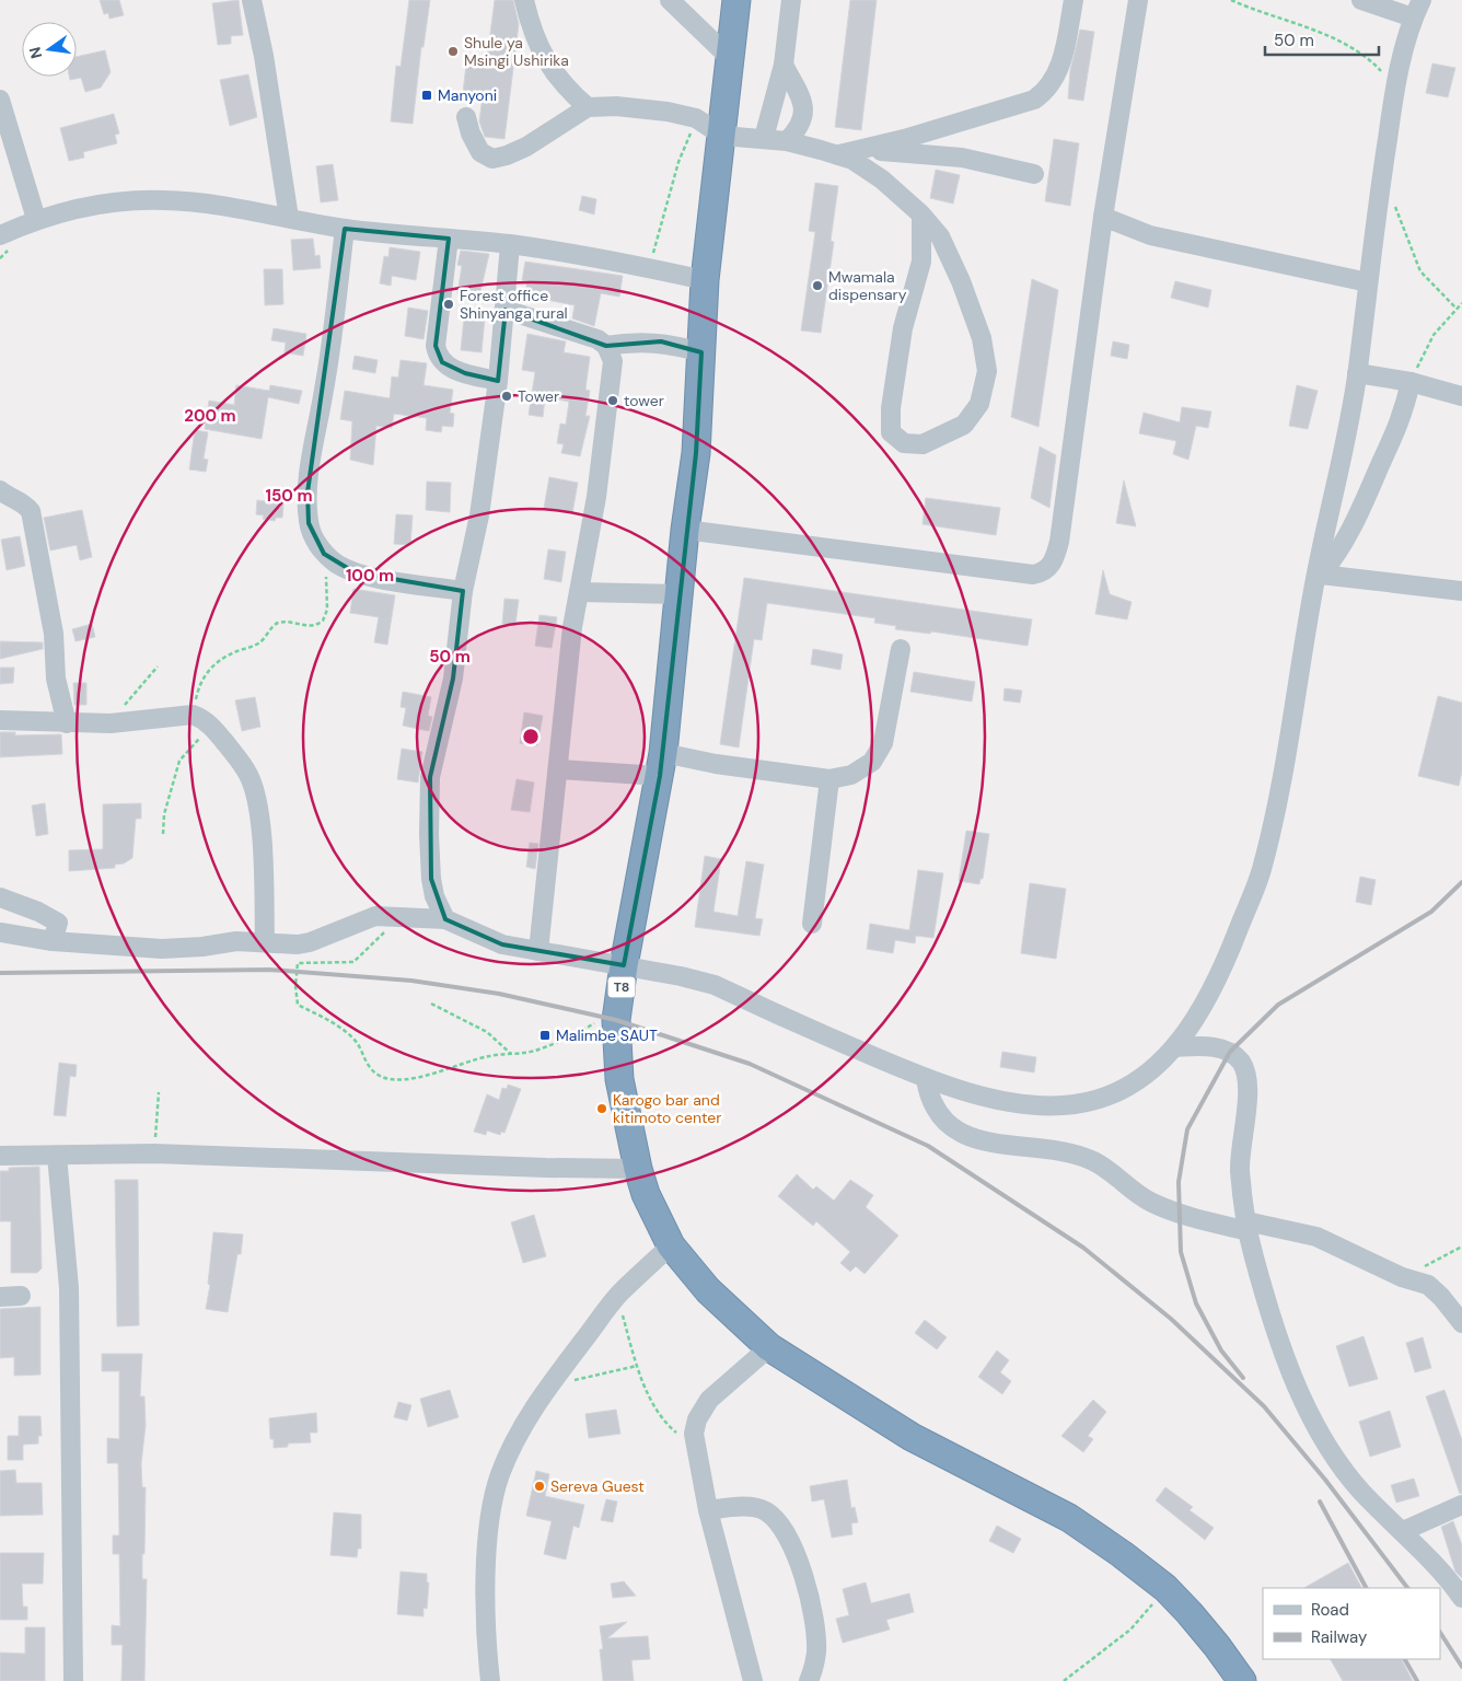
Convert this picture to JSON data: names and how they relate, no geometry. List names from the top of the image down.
{
  "streets": {
    "highway": ["T8"]
  },
  "places": {
    "other": [
      "Shule ya Msingi Ushirika",
      "Mwamala dispensary",
      "Forest office Shinyanga rural",
      "Tower",
      "tower",
      "Karogo bar and kitimoto center",
      "Sereva Guest"
    ],
    "transit": ["Manyoni", "Malimbe SAUT"]
  },
  "legend": ["Road", "Railway"],
  "scale_bar": "50 m",
  "north": "left",
  "rings": [
    "200 m",
    "150 m",
    "100 m",
    "50 m"
  ]
}
